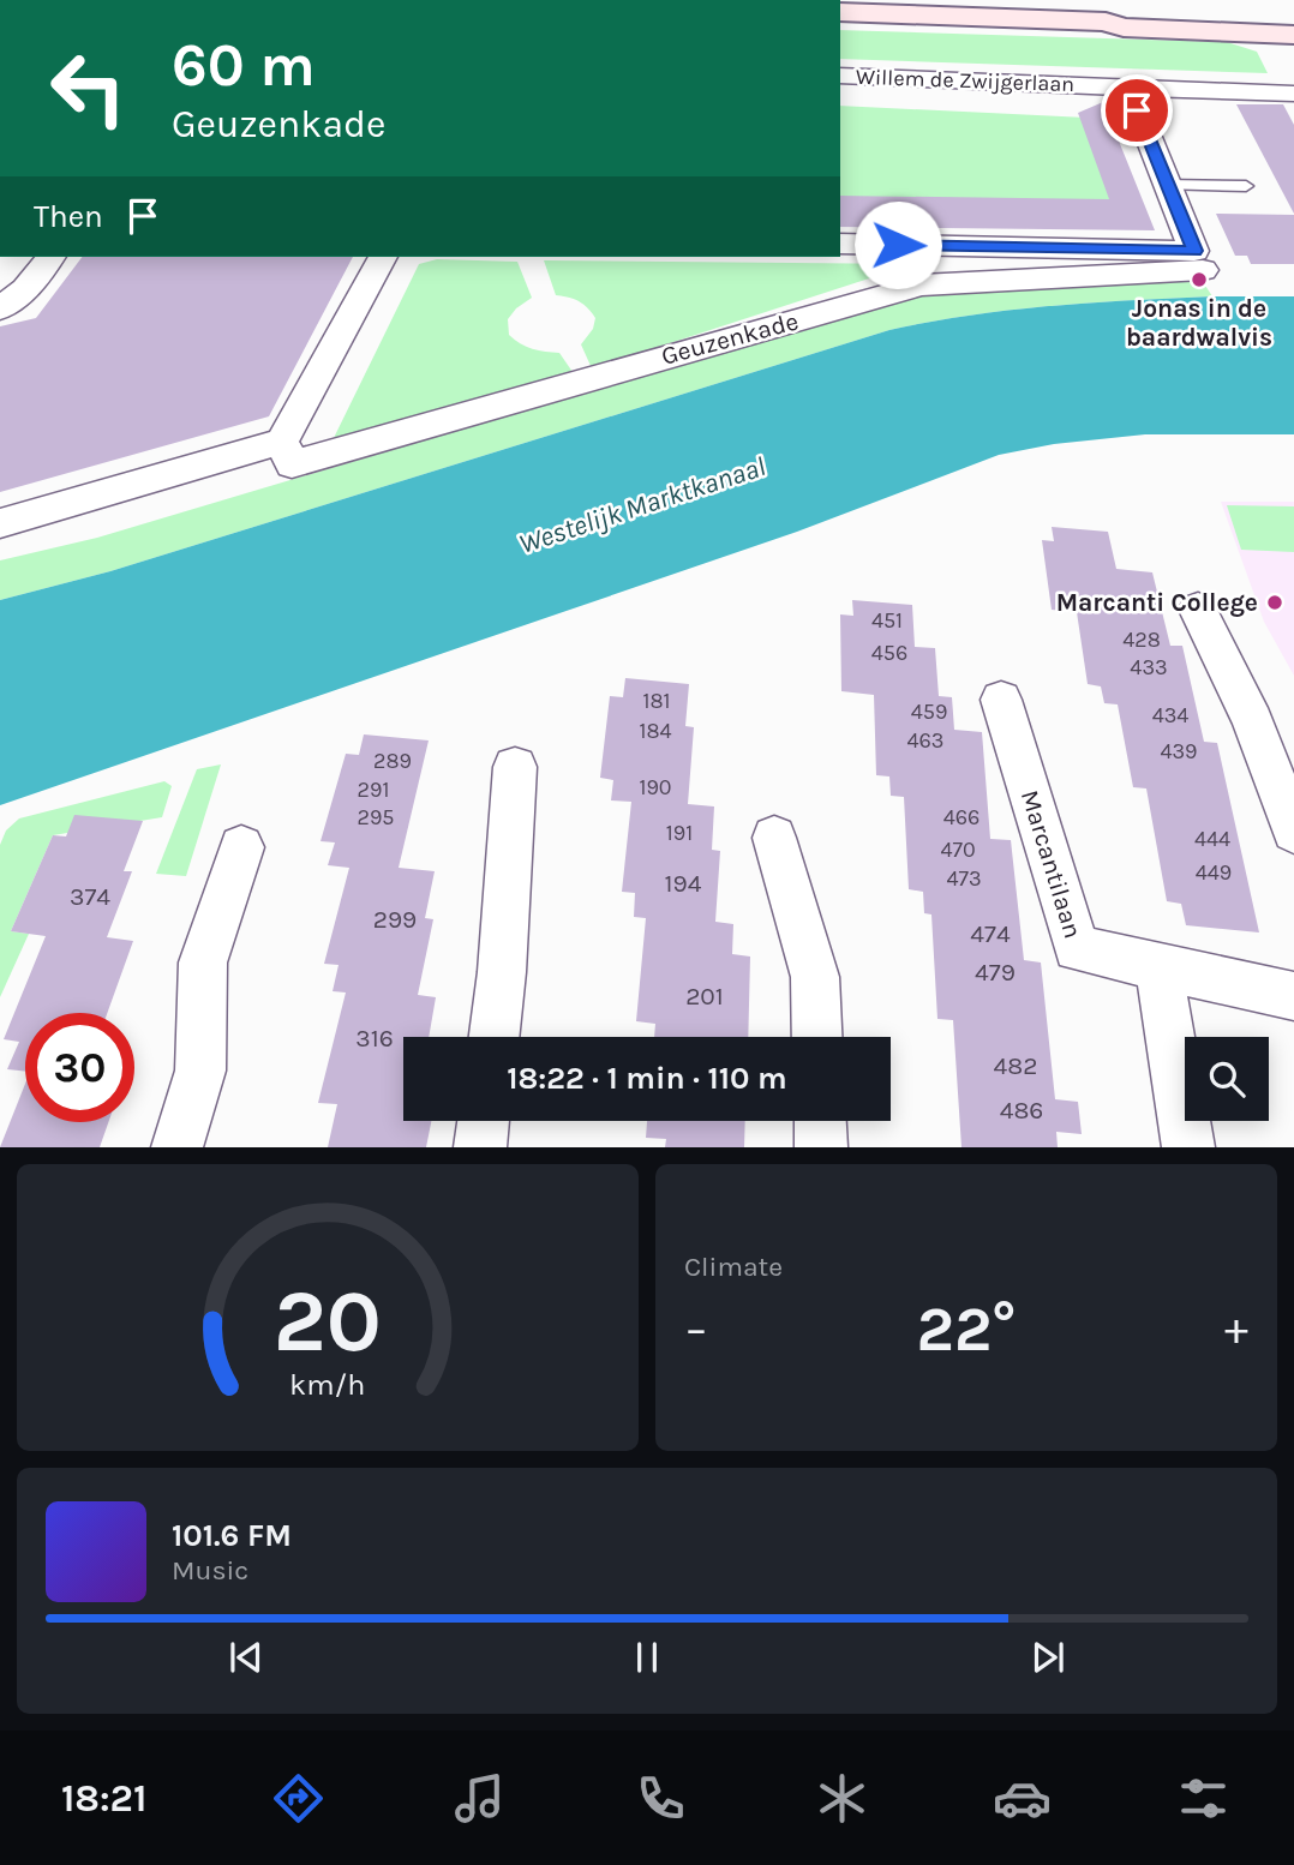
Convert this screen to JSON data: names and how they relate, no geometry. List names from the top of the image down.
{
  "streets": {
    "street": ["Willem de Zwijgerlaan", "Geuzenkade", "Marcantilaan"]
  },
  "water": ["Westelijk Marktkanaal"],
  "places": ["Jonas in de baardwalvis", "Marcanti College"],
  "house_numbers": [
    "451",
    "428",
    "456",
    "433",
    "181",
    "459",
    "434",
    "184",
    "463",
    "439",
    "289",
    "190",
    "291",
    "295",
    "466",
    "191",
    "444",
    "470",
    "449",
    "473",
    "194",
    "374",
    "299",
    "474",
    "479",
    "201",
    "316",
    "482",
    "486"
  ],
  "page": {
    "turn": ["60 m", "Geuzenkade"],
    "then": "Then",
    "limit": "30",
    "trip": "18:22 · 1 min · 110 m",
    "tile": "Climate",
    "heat": ["−", "22°", "+"],
    "song": ["101.6 FM", "Music"],
    "tabs": "18:21",
    "gauge": ["20", "km/h"]
  }
}
